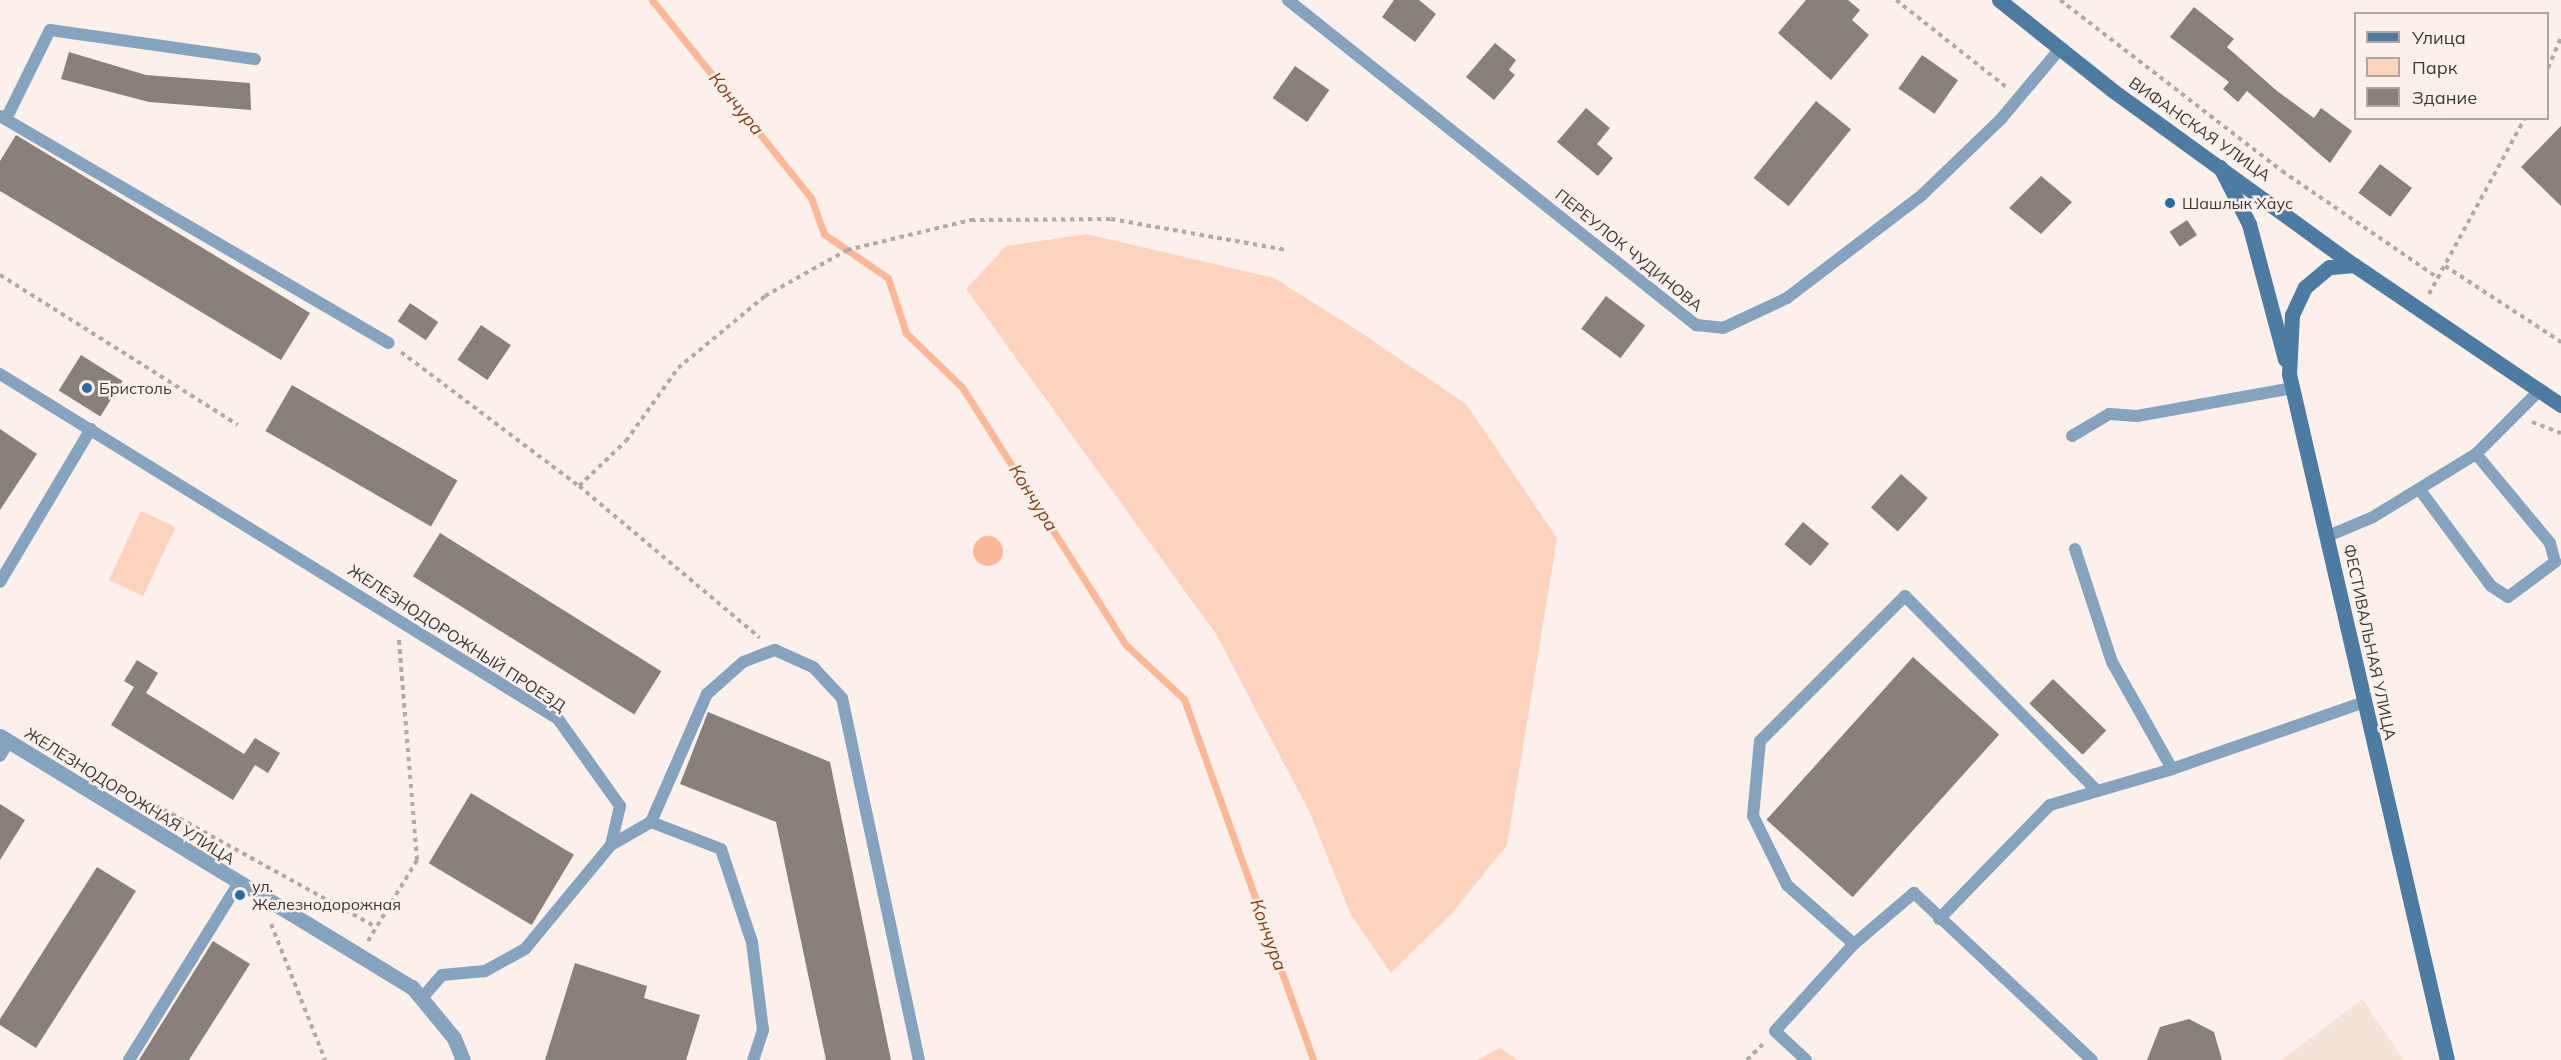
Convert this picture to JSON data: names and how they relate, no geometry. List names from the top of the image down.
{
  "streets": {
    "main road": ["ВИФАНСКАЯ УЛИЦА", "ФЕСТИВАЛЬНАЯ УЛИЦА"],
    "street": ["ЖЕЛЕЗНОДОРОЖНАЯ УЛИЦА"],
    "lane": ["ПЕРЕУЛОК ЧУДИНОВА", "ЖЕЛЕЗНОДОРОЖНЫЙ ПРОЕЗД"]
  },
  "crossings": [
    ["ВИФАНСКАЯ УЛИЦА", "ПЕРЕУЛОК ЧУДИНОВА"],
    ["ВИФАНСКАЯ УЛИЦА", "ФЕСТИВАЛЬНАЯ УЛИЦА"],
    ["ЖЕЛЕЗНОДОРОЖНЫЙ ПРОЕЗД", "ЖЕЛЕЗНОДОРОЖНАЯ УЛИЦА"]
  ],
  "water": ["Кончура"],
  "places": ["Шашлык Хаус", "Бристоль", "ул. Железнодорожная"],
  "legend": ["Улица", "Парк", "Здание"]
}
